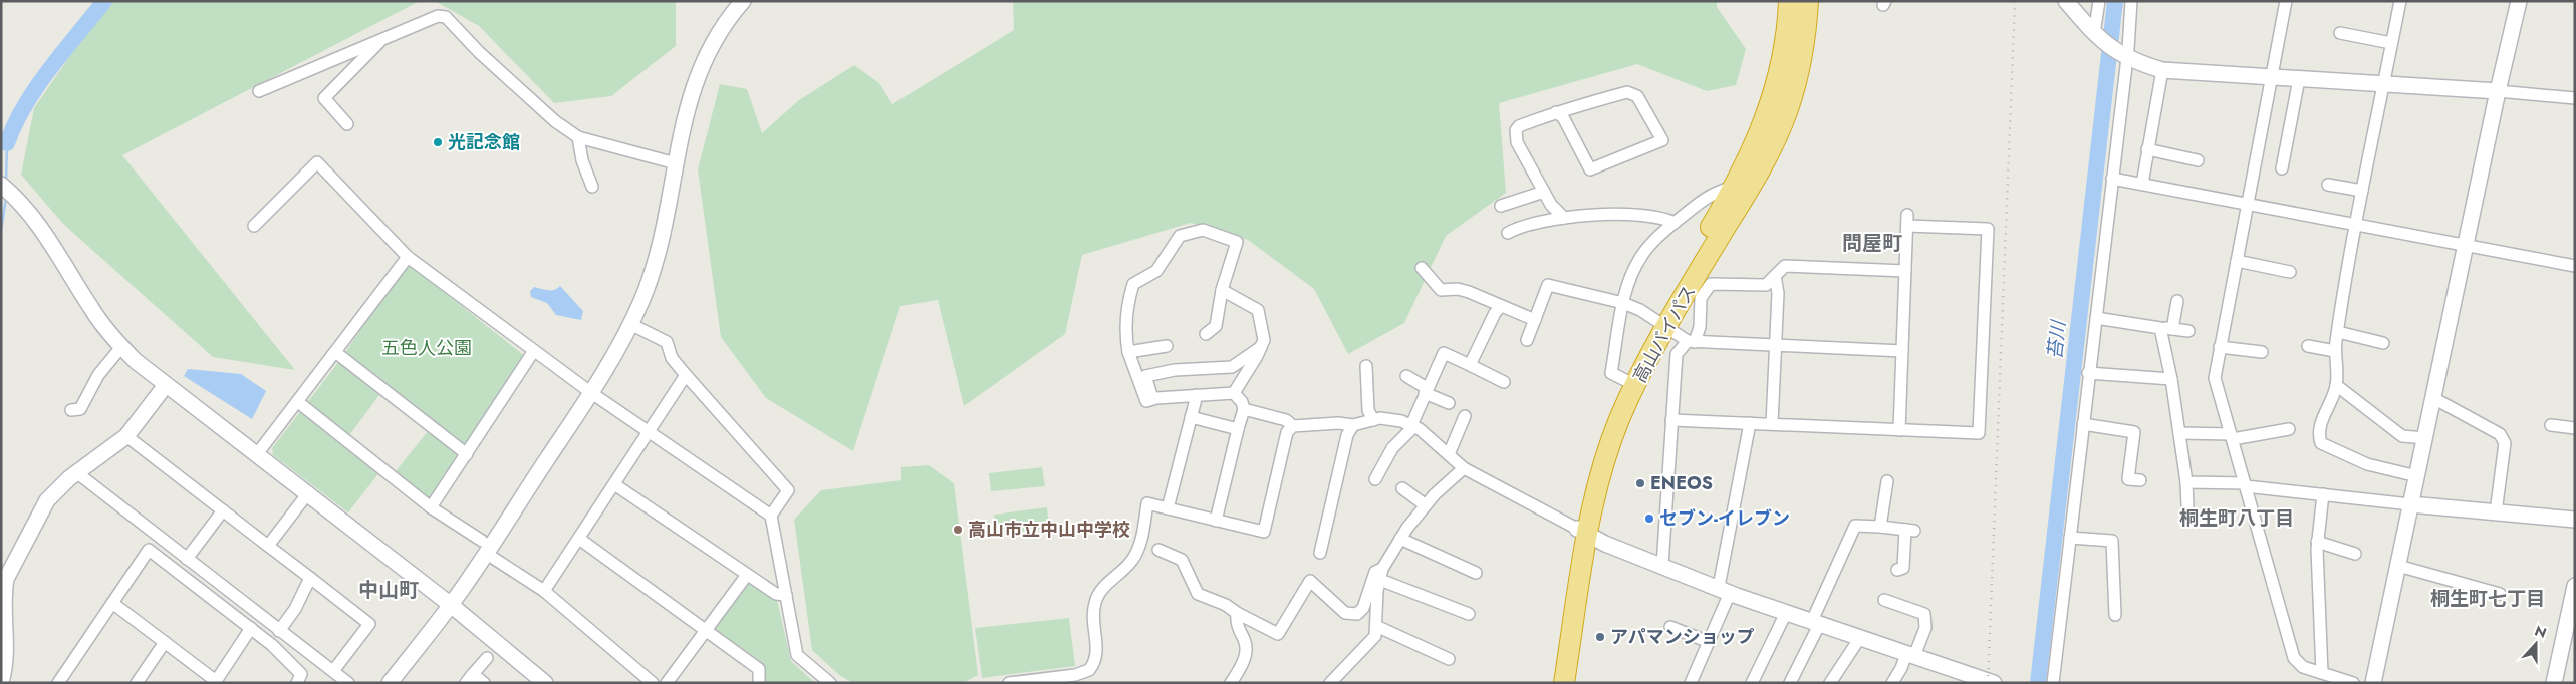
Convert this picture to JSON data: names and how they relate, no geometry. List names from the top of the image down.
{
  "streets": {
    "highway": ["高山バイパス"]
  },
  "districts": [
    "問屋町",
    "桐生町八丁目",
    "中山町",
    "桐生町七丁目"
  ],
  "water": ["苔川"],
  "parks": ["五色人公園"],
  "places": [
    "光記念館",
    "ENEOS",
    "セブン-イレブン",
    "高山市立中山中学校",
    "アパマンショップ"
  ],
  "north": "top"
}
